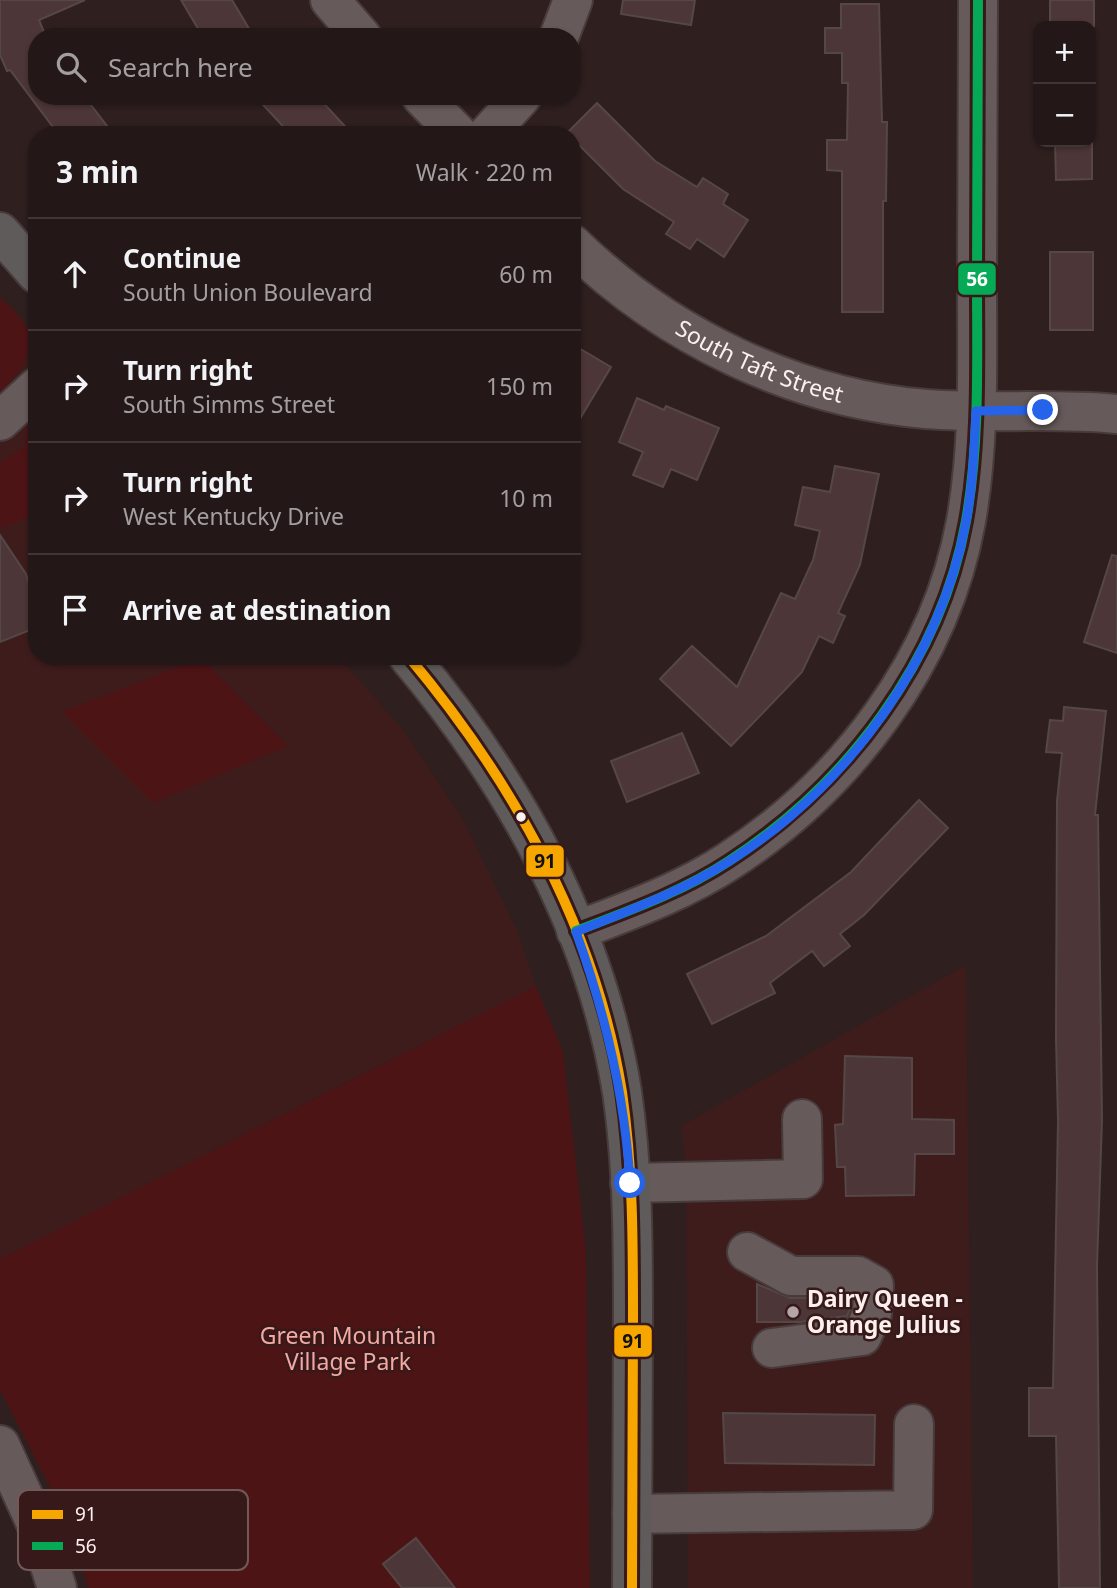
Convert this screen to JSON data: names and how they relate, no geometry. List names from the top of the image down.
{
  "streets": {
    "street": ["South Taft Street"]
  },
  "parks": ["Green Mountain Village Park"],
  "places": ["Dairy Queen - Orange Julius"],
  "lines": ["transit line 56", "transit line 91"],
  "legend": ["91", "56"],
  "page": {
    "map_buttons": ["+", "−"],
    "search": "Search here",
    "heading": ["3 min", "Walk · 220 m"],
    "list": [
      ["Continue", "South Union Boulevard", "60 m"],
      ["Turn right", "South Simms Street", "150 m"],
      ["Turn right", "West Kentucky Drive", "10 m"],
      "Arrive at destination"
    ]
  }
}
